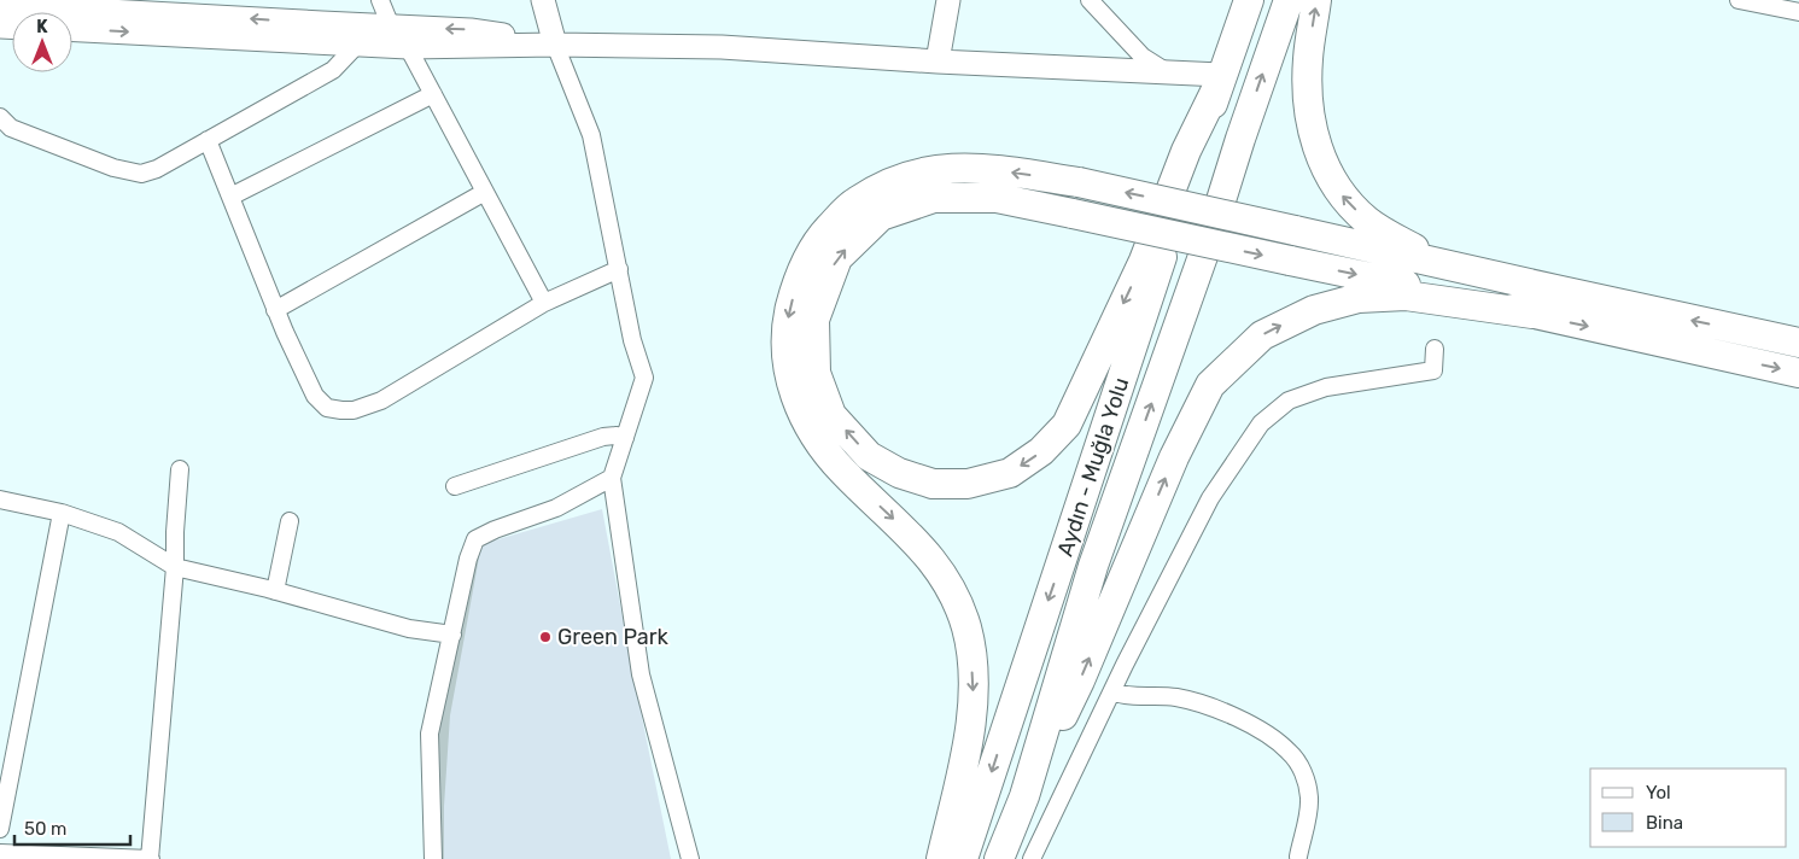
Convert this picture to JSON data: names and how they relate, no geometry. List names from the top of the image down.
{
  "streets": {
    "highway": ["Aydın - Muğla Yolu"]
  },
  "places": ["Green Park"],
  "legend": ["Yol", "Bina"],
  "scale_bar": "50 m",
  "north": "top"
}
